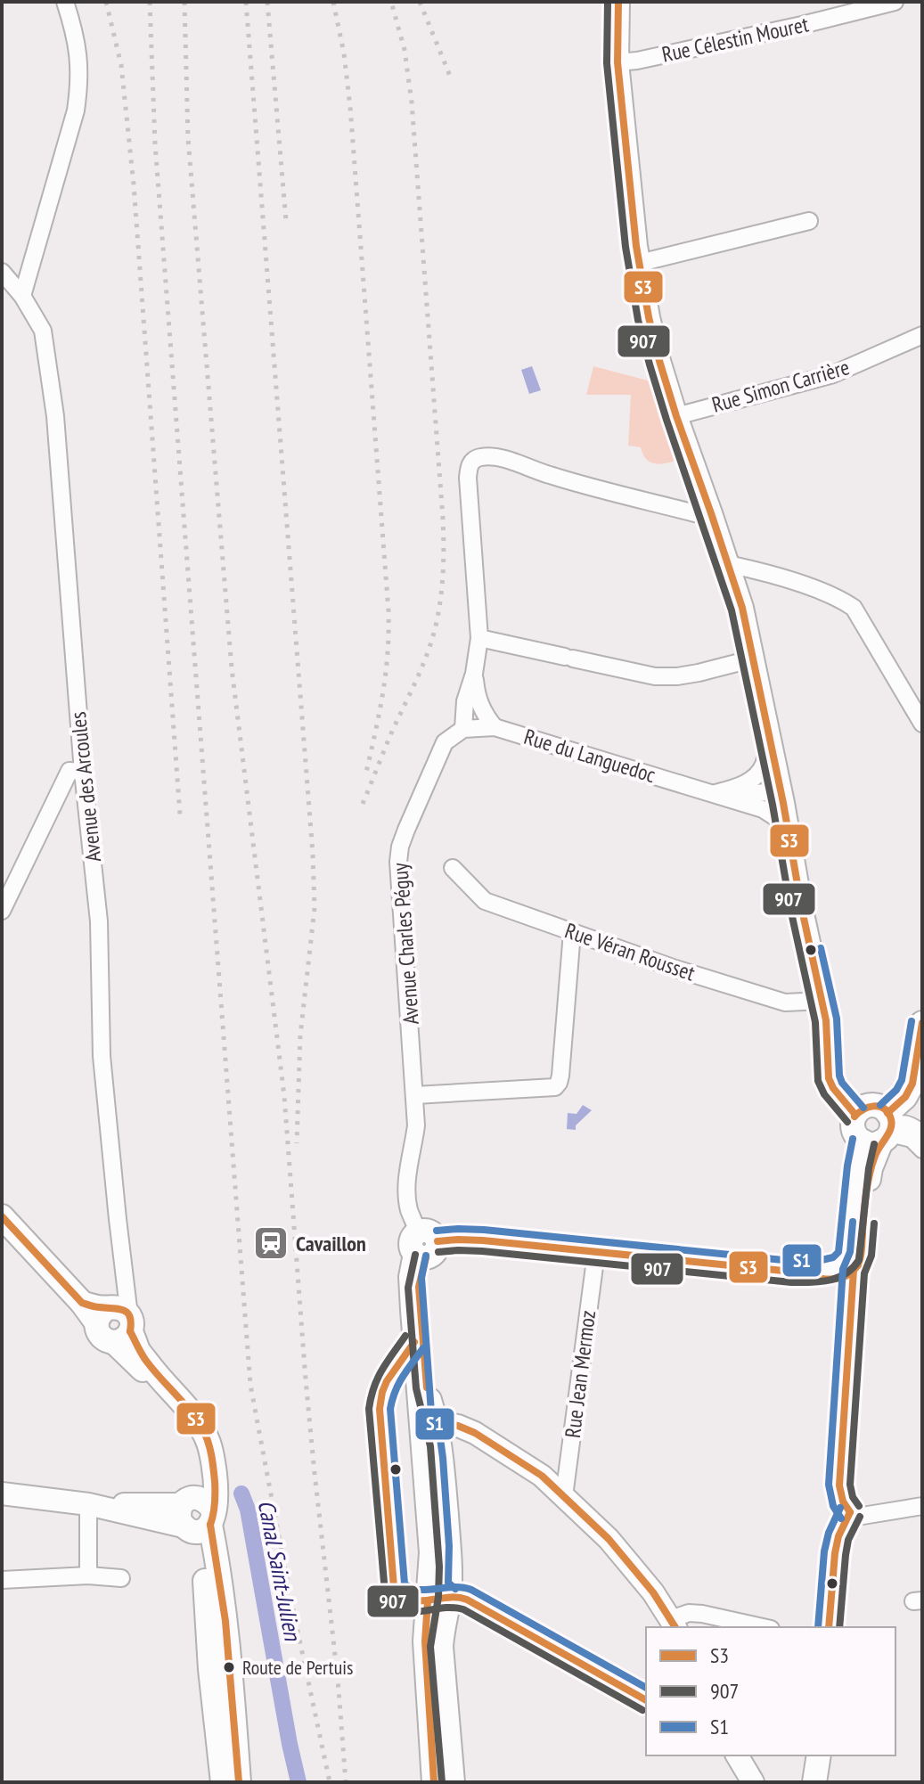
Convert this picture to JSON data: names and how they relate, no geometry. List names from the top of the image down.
{
  "streets": {
    "street": [
      "Rue Célestin Mouret",
      "Rue Simon Carrière",
      "Rue du Languedoc",
      "Avenue des Arcoules",
      "Avenue Charles Péguy",
      "Rue Véran Rousset",
      "Rue Jean Mermoz"
    ]
  },
  "crossings": [
    ["Rue du Languedoc", "Avenue Charles Péguy"]
  ],
  "water": ["Canal Saint-Julien"],
  "places": {
    "station": ["Cavaillon"],
    "other": ["Route de Pertuis"]
  },
  "lines": ["transit line S3", "transit line 907", "transit line S1"],
  "legend": ["S3", "907", "S1"]
}
